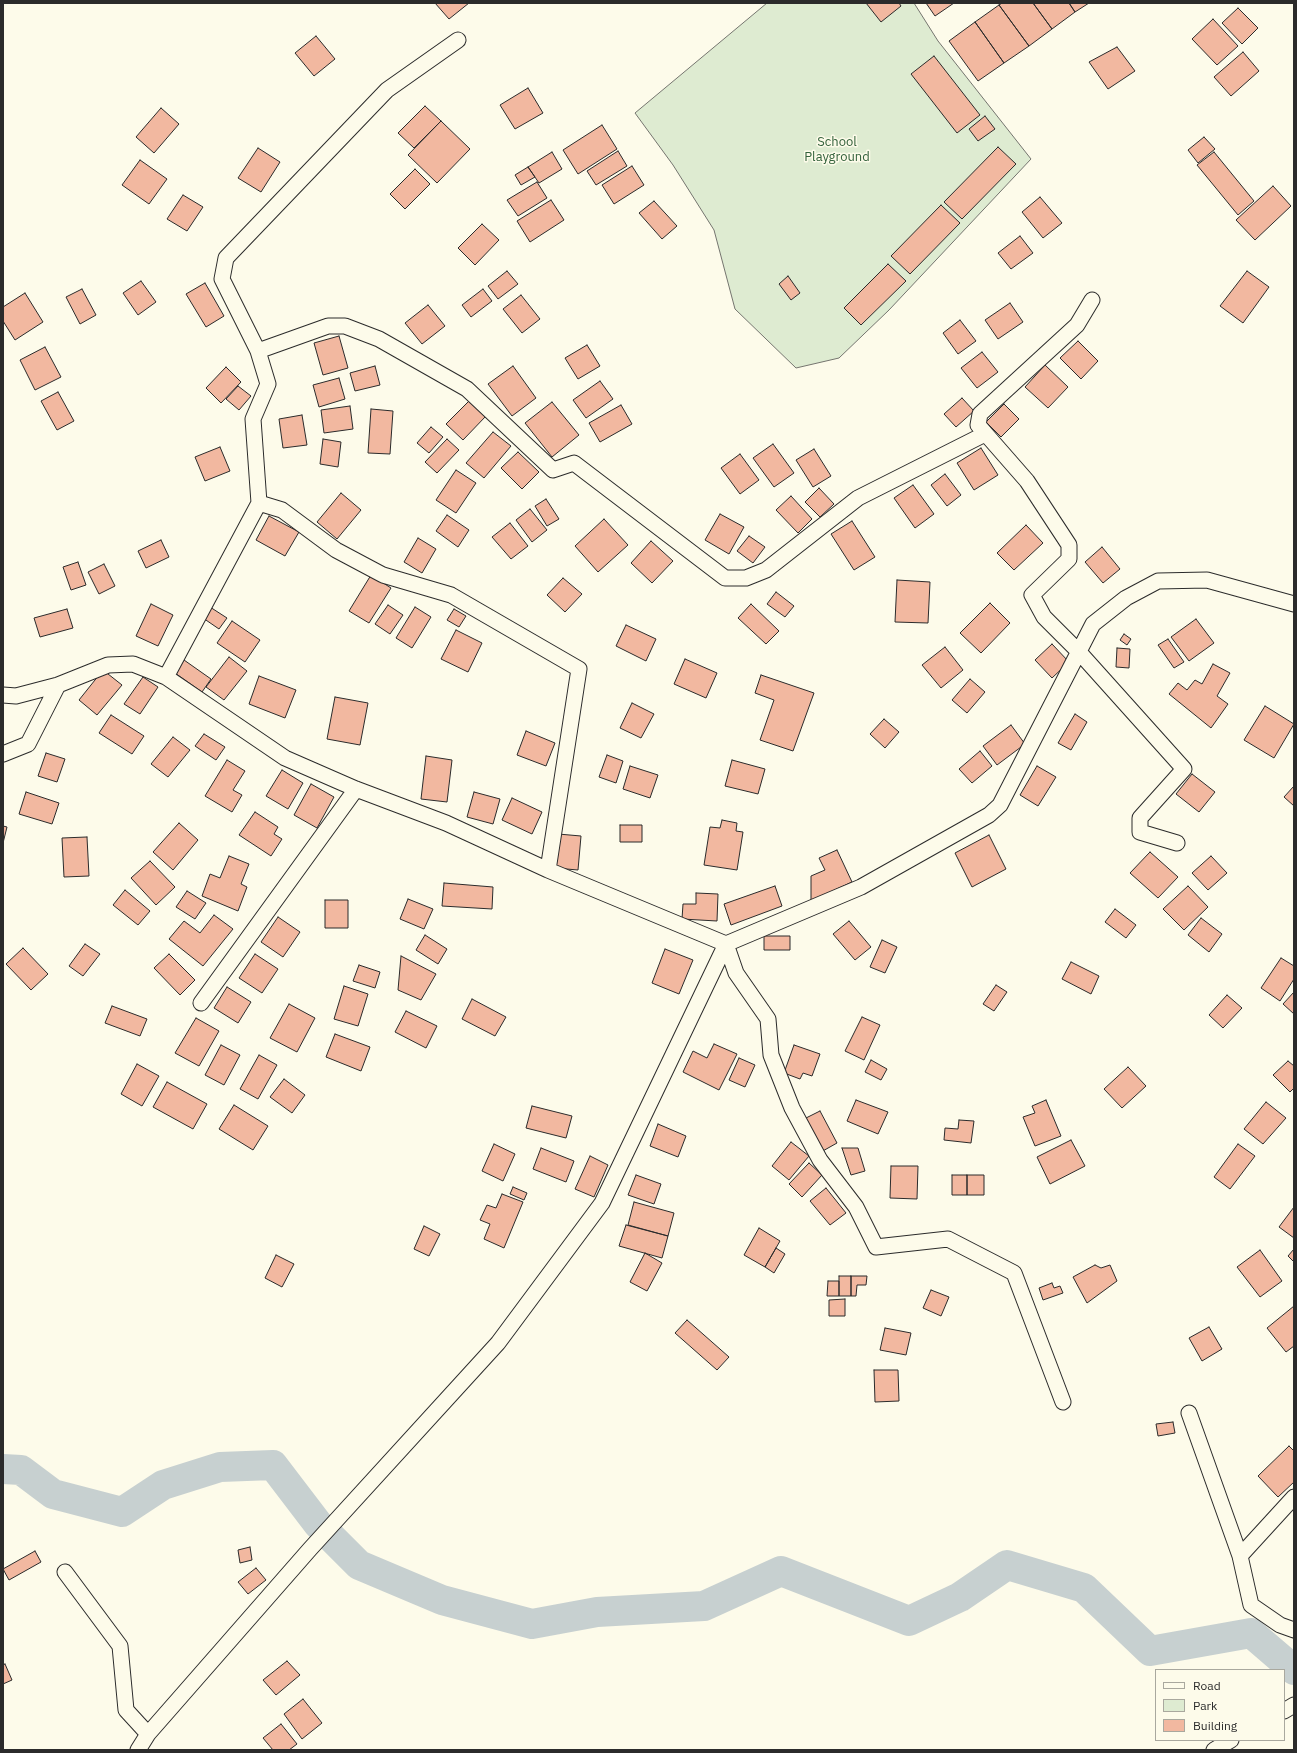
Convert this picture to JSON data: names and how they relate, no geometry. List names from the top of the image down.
{
  "parks": ["School Playground"],
  "legend": ["Road", "Park", "Building"]
}
